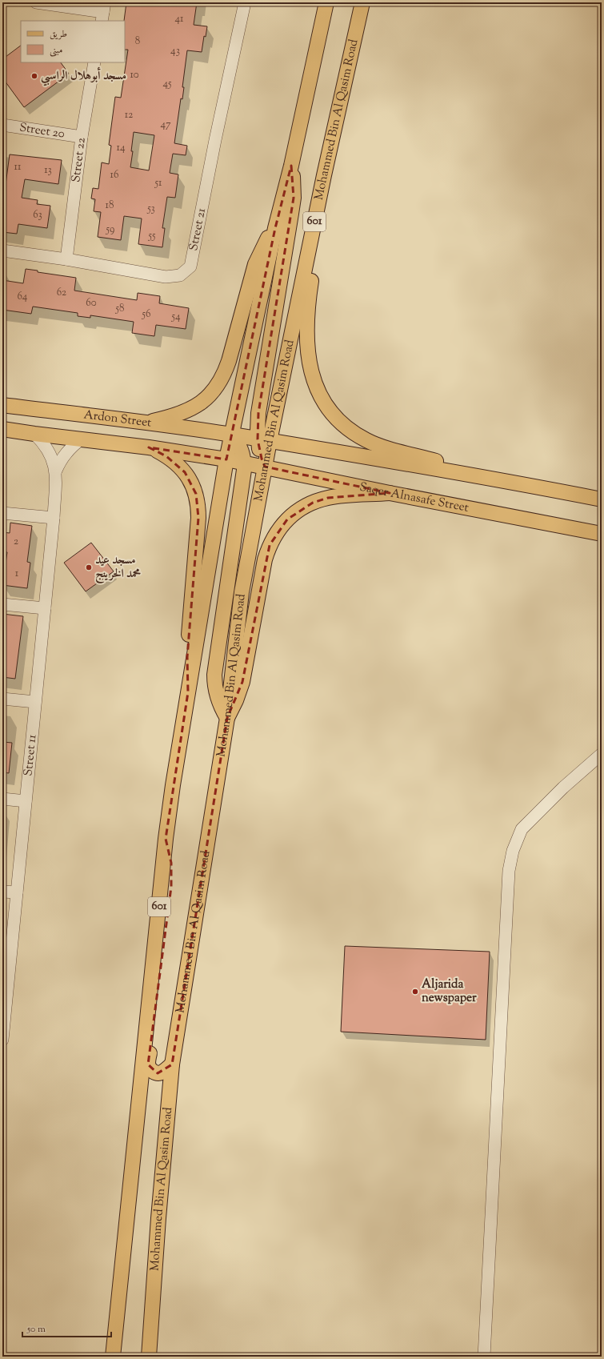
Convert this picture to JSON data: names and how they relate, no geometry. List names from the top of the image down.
{
  "streets": {
    "main road": [
      "Mohammed Bin Al Qasim Road",
      "601",
      "Ardon Street",
      "Saqer Alnasafe Street"
    ],
    "street": [
      "Street 20",
      "Street 22",
      "Street 21",
      "Street 11"
    ]
  },
  "crossings": [
    ["Mohammed Bin Al Qasim Road", "Saqer Alnasafe Street"],
    ["Street 20", "Street 22"],
    ["Street 22", "Street 21"],
    ["601", "Ardon Street"],
    ["601", "Saqer Alnasafe Street"],
    ["Ardon Street", "Saqer Alnasafe Street"],
    ["Ardon Street", "Street 11"]
  ],
  "places": ["مسجد أبوهلال الراسبي", "مسجد عيد محمد الخرينج", "Aljarida newspaper"],
  "house_numbers": [
    "41",
    "8",
    "43",
    "10",
    "45",
    "12",
    "47",
    "14",
    "11",
    "13",
    "16",
    "51",
    "18",
    "53",
    "63",
    "59",
    "55",
    "62",
    "64",
    "60",
    "58",
    "56",
    "54",
    "2",
    "1"
  ],
  "legend": ["طريق", "مبنى"],
  "scale_bar": "50 m"
}
